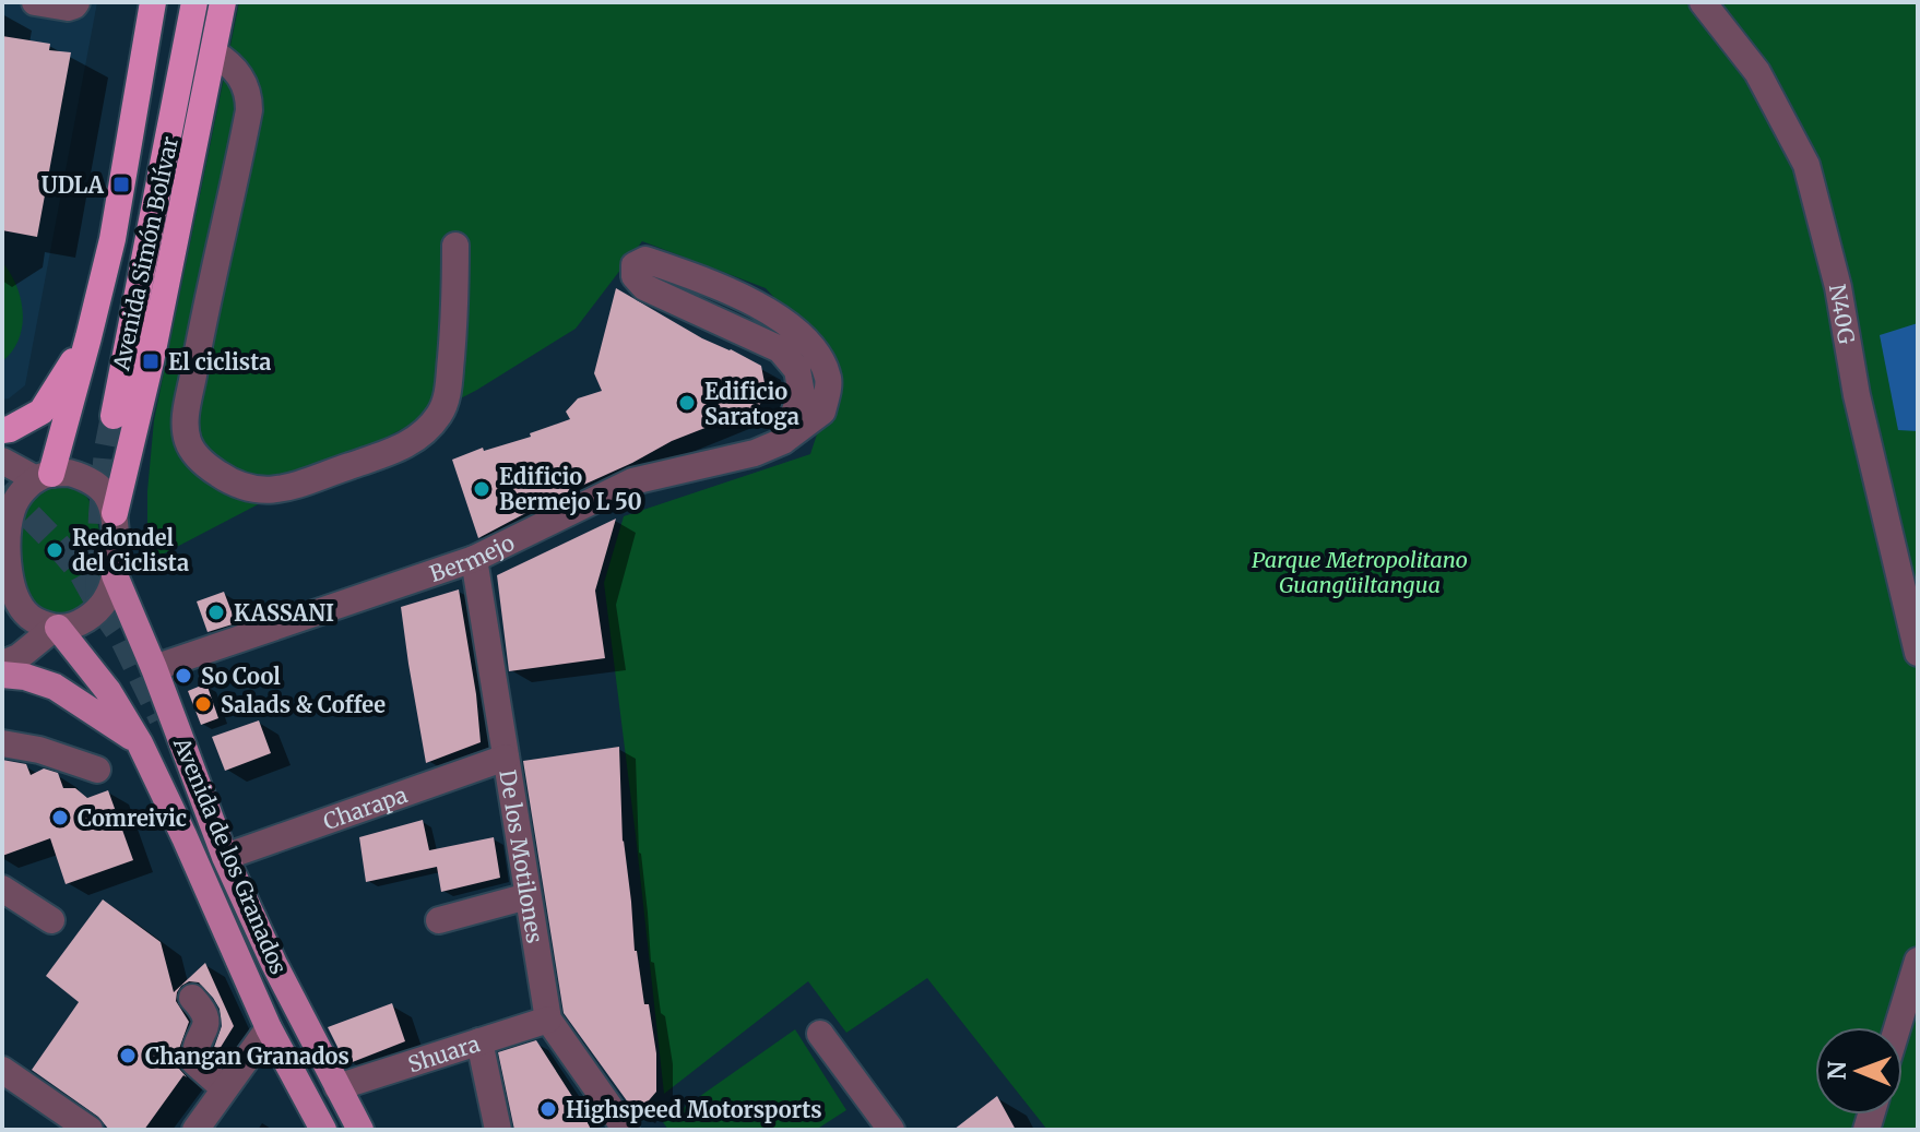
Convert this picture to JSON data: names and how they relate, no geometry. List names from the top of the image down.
{
  "streets": {
    "highway": ["Avenida Simón Bolívar"],
    "main road": ["Avenida de los Granados"],
    "street": [
      "N40G",
      "Bermejo",
      "Charapa",
      "De los Motilones",
      "Shuara"
    ]
  },
  "crossings": [
    ["Avenida Simón Bolívar", "Avenida de los Granados"],
    ["Bermejo", "Avenida de los Granados"],
    ["Bermejo", "De los Motilones"],
    ["Charapa", "Avenida de los Granados"],
    ["Charapa", "De los Motilones"],
    ["Avenida de los Granados", "Shuara"],
    ["De los Motilones", "Shuara"]
  ],
  "parks": ["Parque Metropolitano Guangüiltangua"],
  "places": {
    "transit": ["UDLA", "El ciclista"],
    "other": [
      "Edificio Saratoga",
      "Edificio Bermejo L 50",
      "Redondel del Ciclista",
      "KASSANI",
      "So Cool",
      "Salads & Coffee",
      "Comreivic",
      "Changan Granados",
      "Highspeed Motorsports"
    ]
  },
  "north": "left"
}
